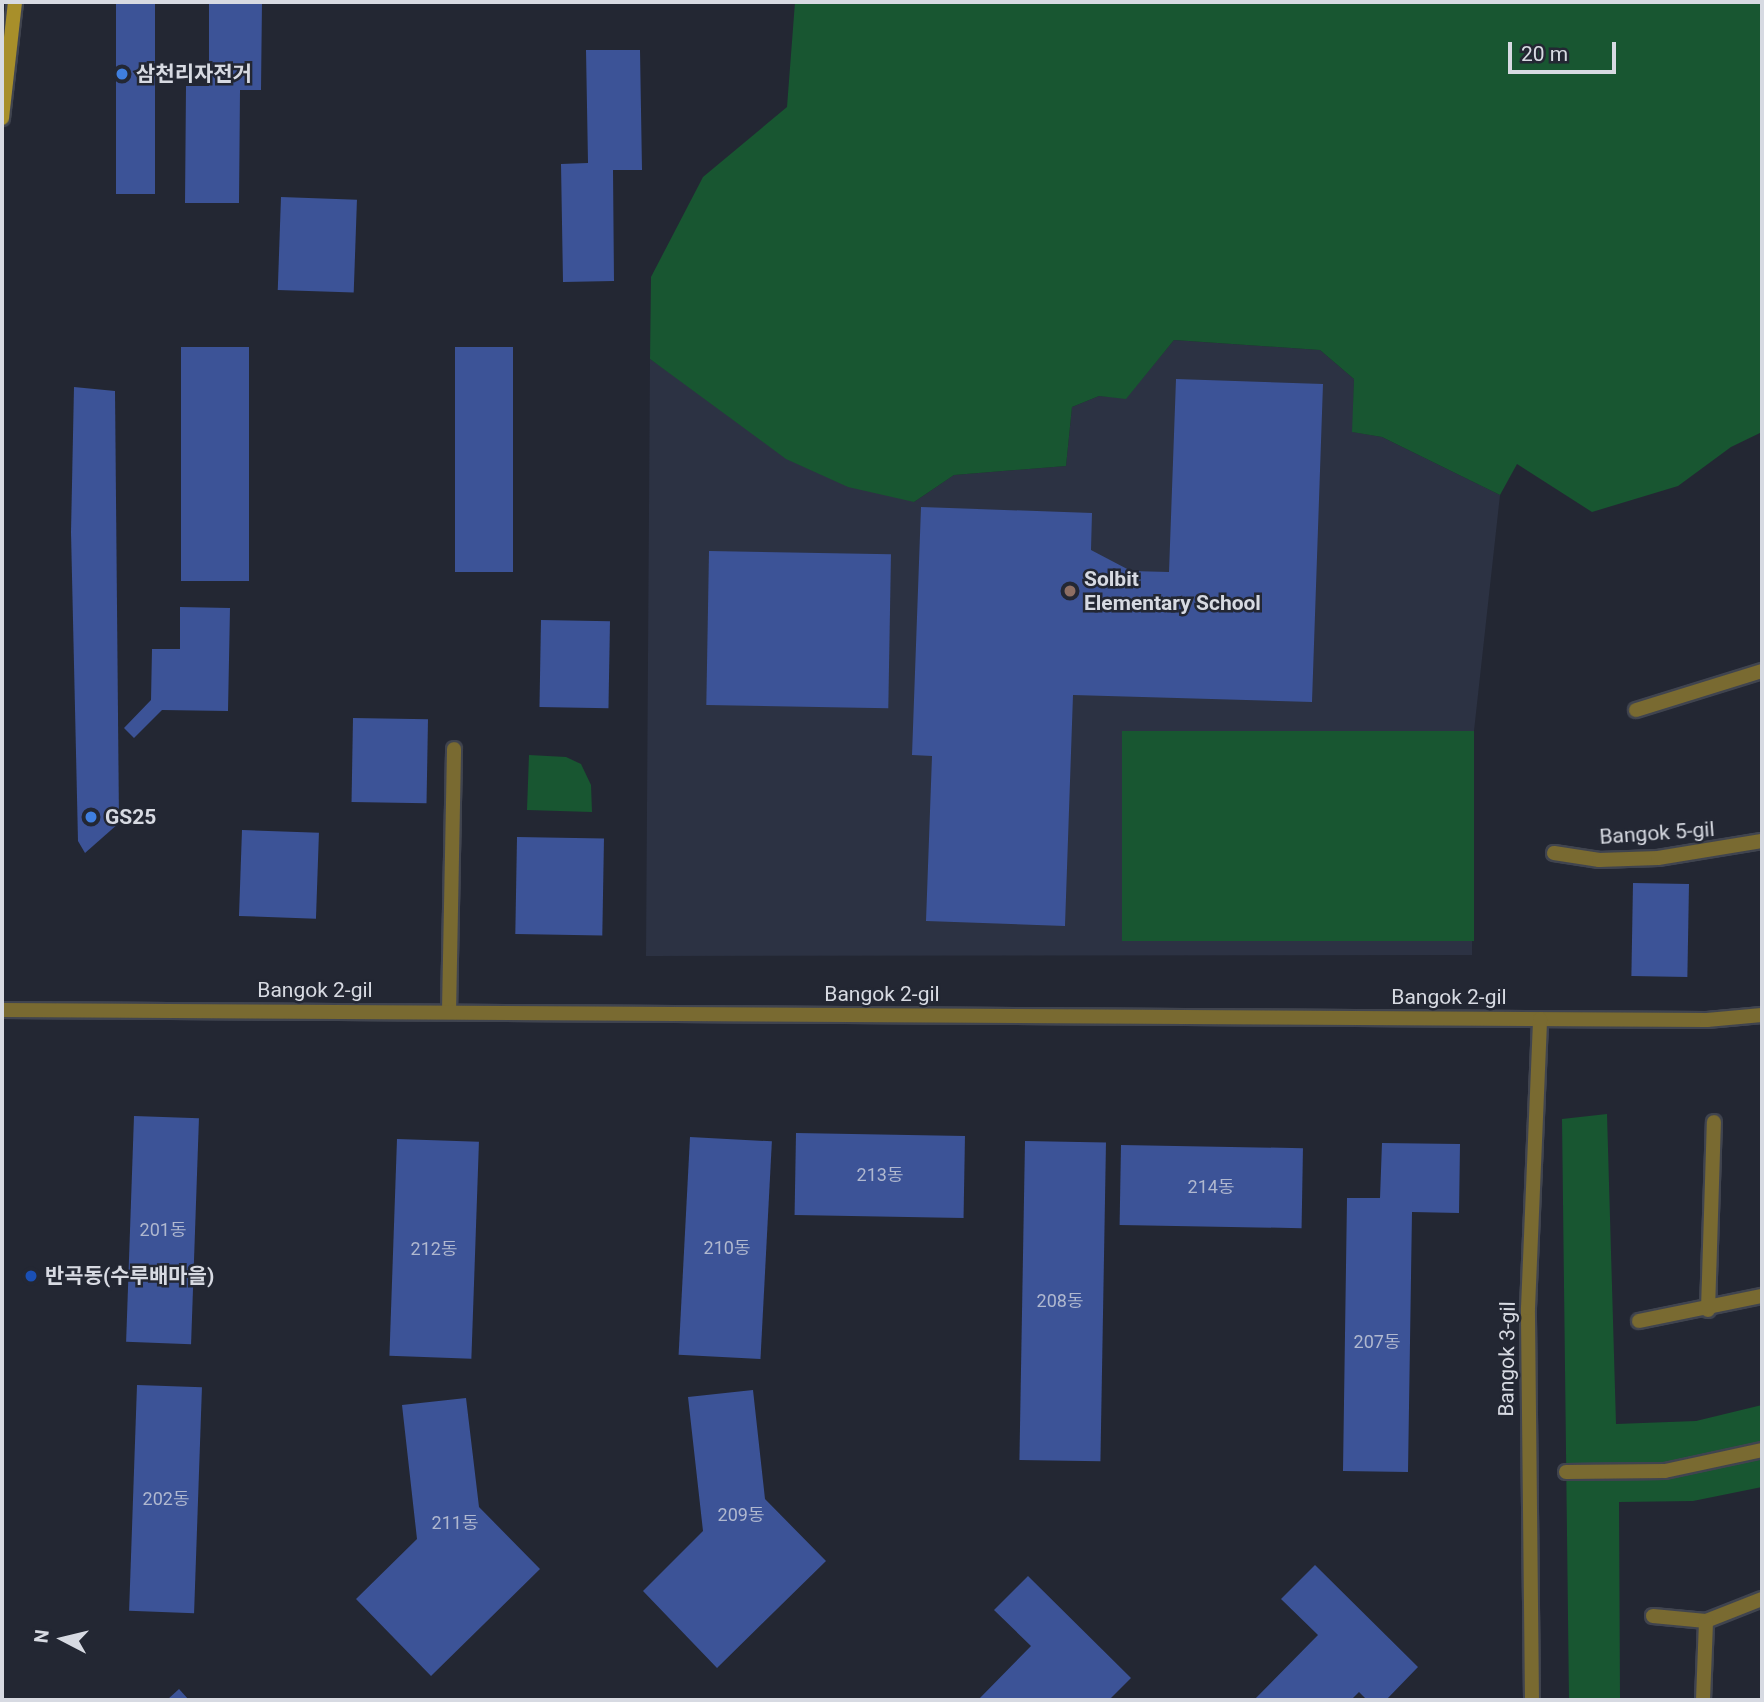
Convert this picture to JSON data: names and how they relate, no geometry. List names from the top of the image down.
{
  "streets": {
    "street": ["Bangok 5-gil", "Bangok 2-gil", "Bangok 3-gil"]
  },
  "crossings": [
    ["Bangok 2-gil", "Bangok 3-gil"]
  ],
  "places": [
    "삼천리자전거",
    "Solbit Elementary School",
    "GS25",
    "반곡동(수루배마을)"
  ],
  "house_numbers": [
    "213동",
    "214동",
    "201동",
    "210동",
    "212동",
    "208동",
    "207동",
    "202동",
    "209동",
    "211동"
  ],
  "scale_bar": "20 m",
  "north": "left"
}
